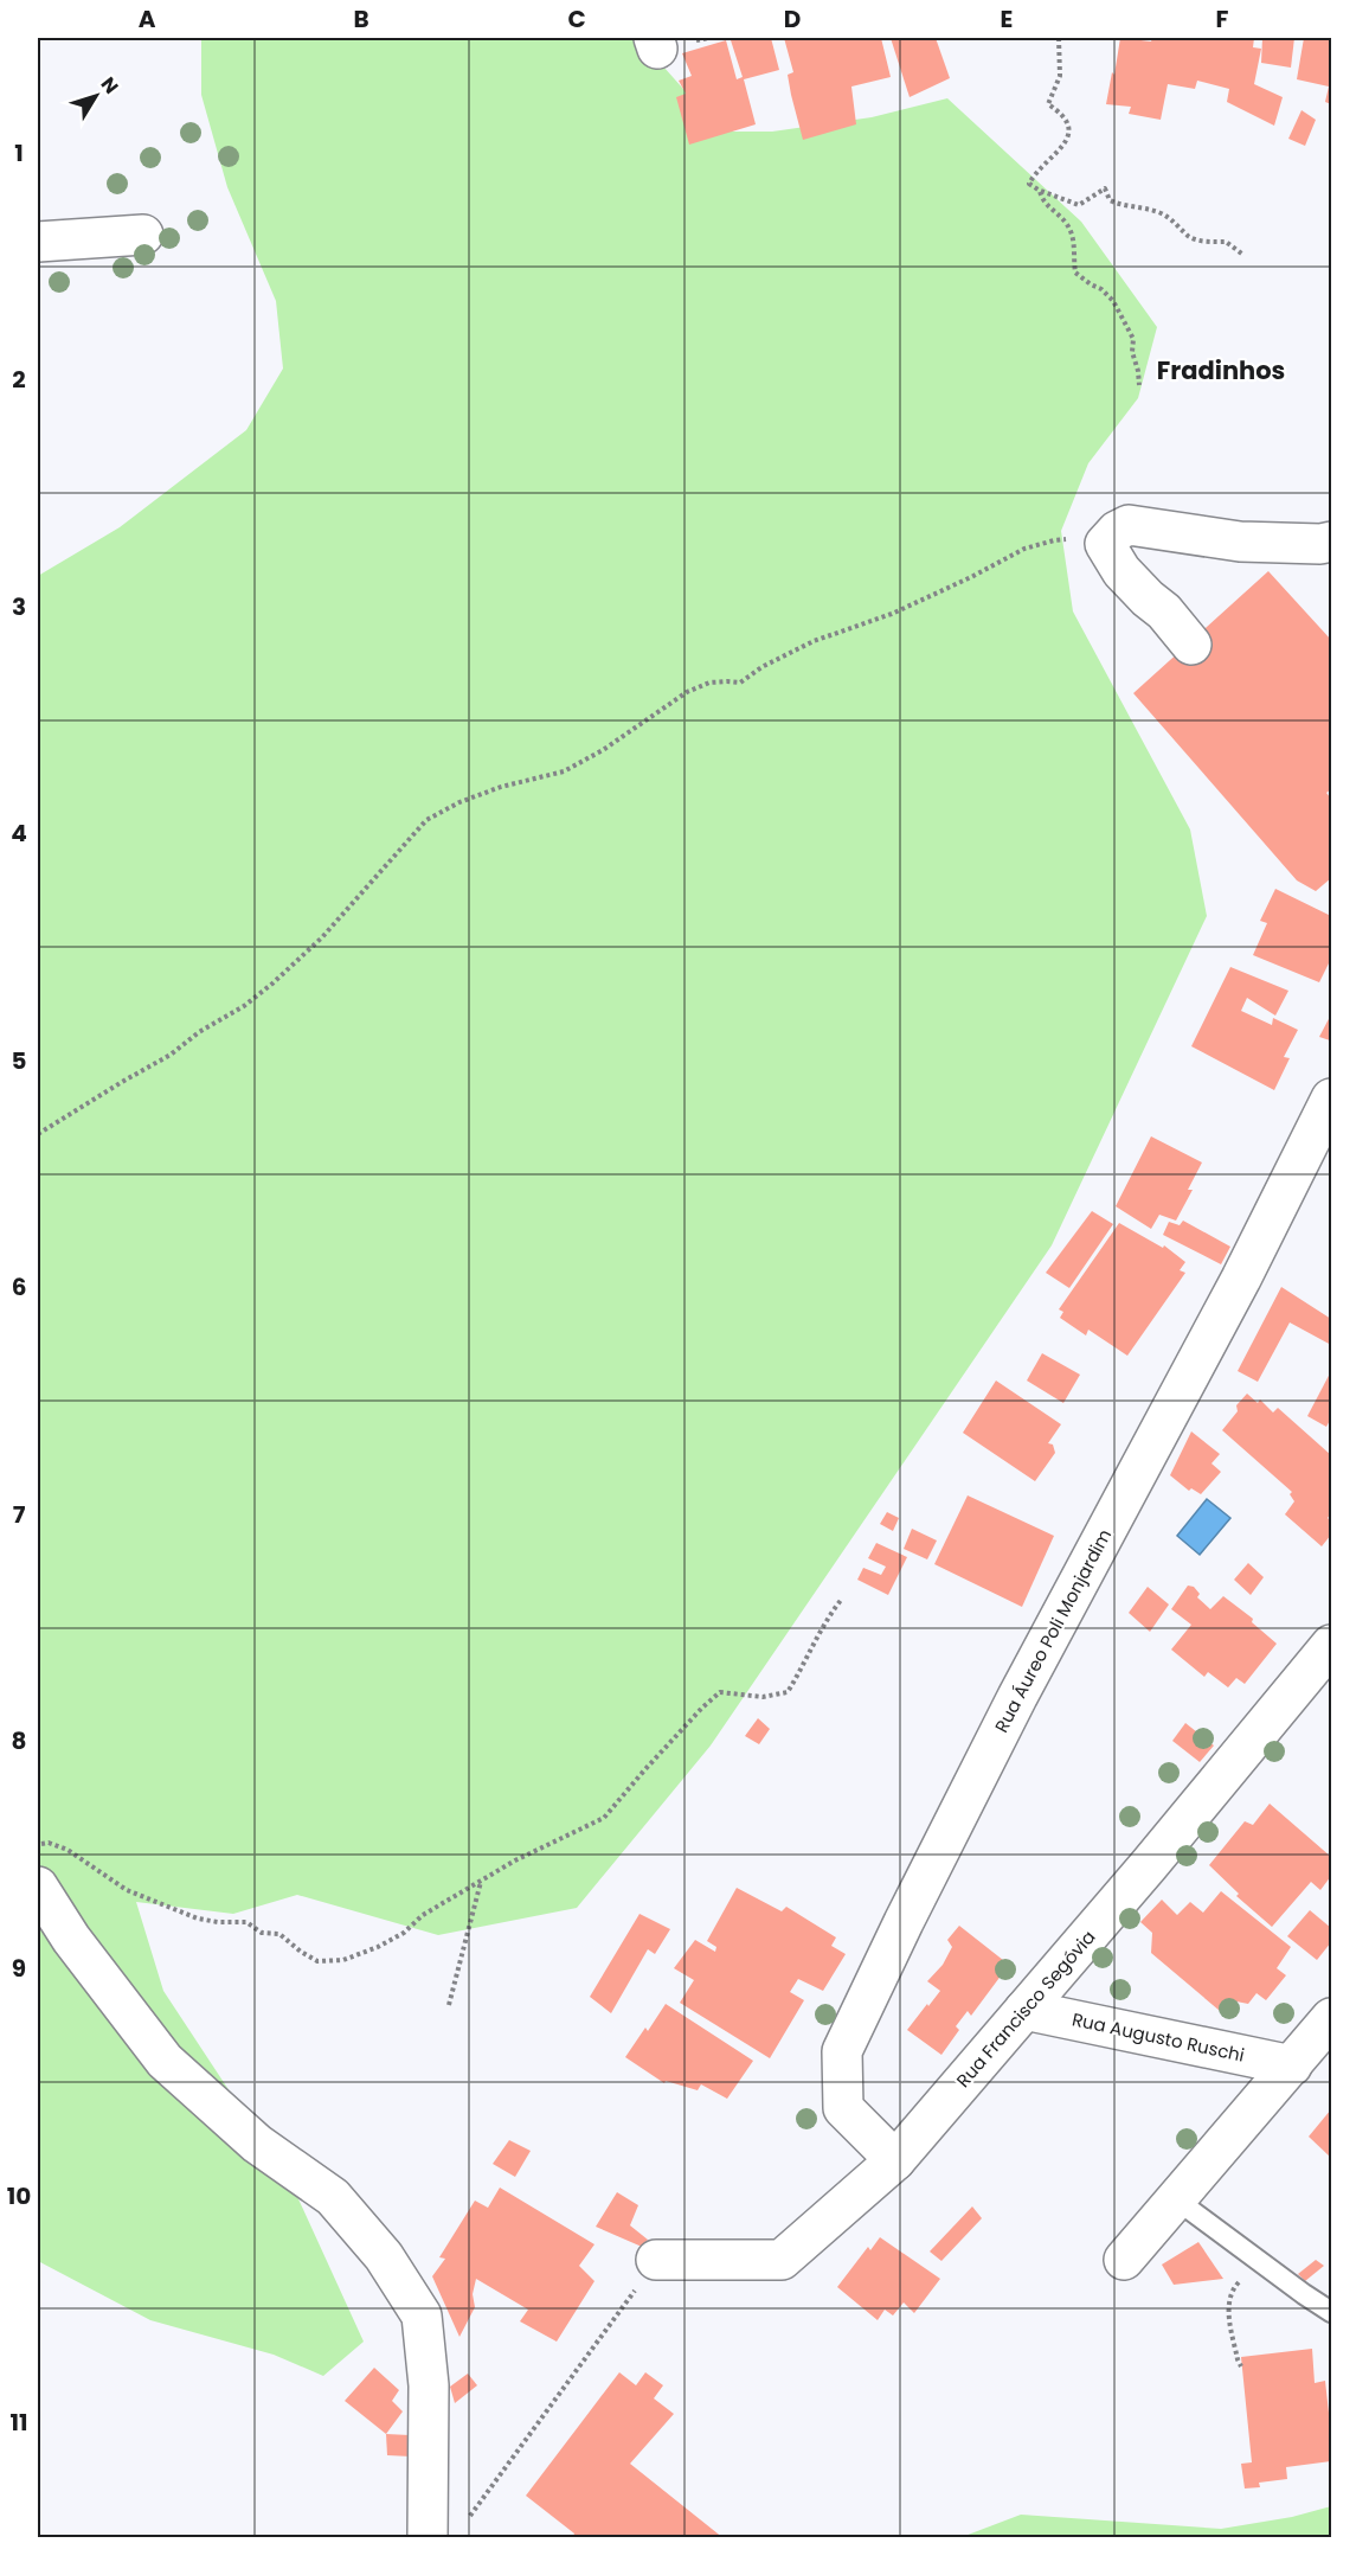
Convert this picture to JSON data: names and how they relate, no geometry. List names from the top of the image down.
{
  "streets": {
    "street": ["Rua Áureo Poli Monjardim", "Rua Francisco Segóvia", "Rua Augusto Ruschi"]
  },
  "crossings": [
    ["Rua Áureo Poli Monjardim", "Rua Francisco Segóvia"],
    ["Rua Francisco Segóvia", "Rua Augusto Ruschi"]
  ],
  "districts": ["Fradinhos"],
  "north": "top right",
  "grid": {
    "columns": [
      "A",
      "B",
      "C",
      "D",
      "E",
      "F"
    ],
    "rows": [
      "1",
      "2",
      "3",
      "4",
      "5",
      "6",
      "7",
      "8",
      "9",
      "10",
      "11"
    ]
  }
}
